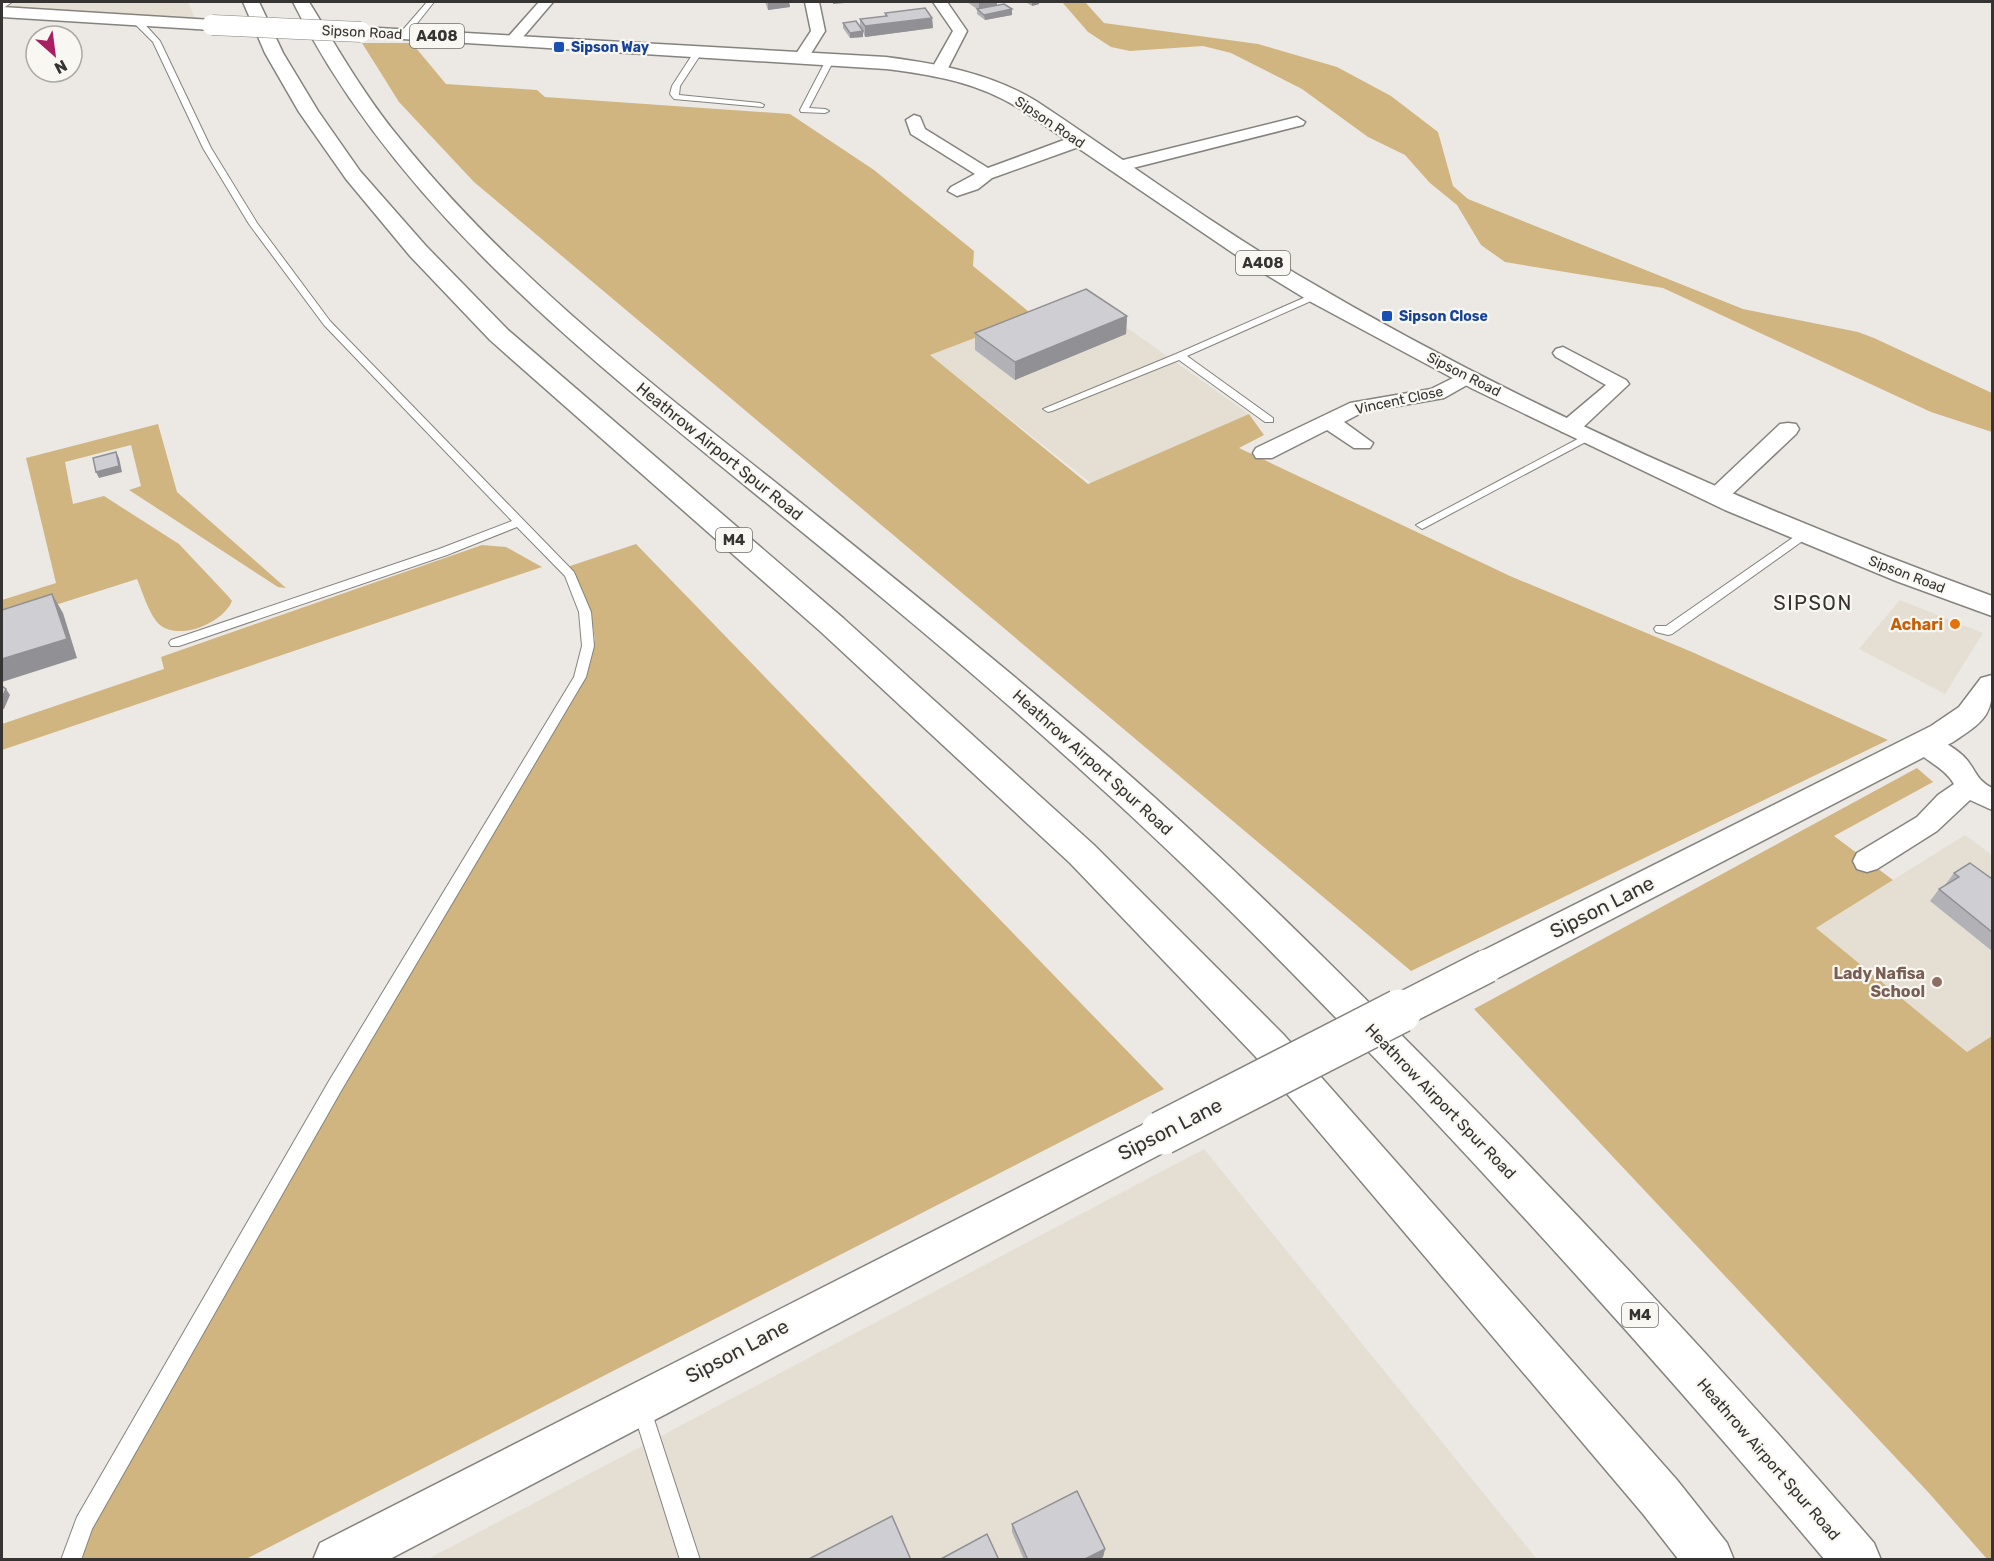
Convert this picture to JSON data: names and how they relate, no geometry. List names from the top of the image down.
{
  "streets": {
    "main road": [
      "Sipson Road",
      "A408",
      "Heathrow Airport Spur Road",
      "M4",
      "Sipson Lane"
    ],
    "street": ["Vincent Close"]
  },
  "crossings": [
    ["Sipson Road", "Vincent Close"]
  ],
  "districts": ["SIPSON"],
  "places": {
    "transit": ["Sipson Way", "Sipson Close"],
    "other": ["Achari", "Lady Nafisa School"]
  },
  "north": "bottom right"
}
